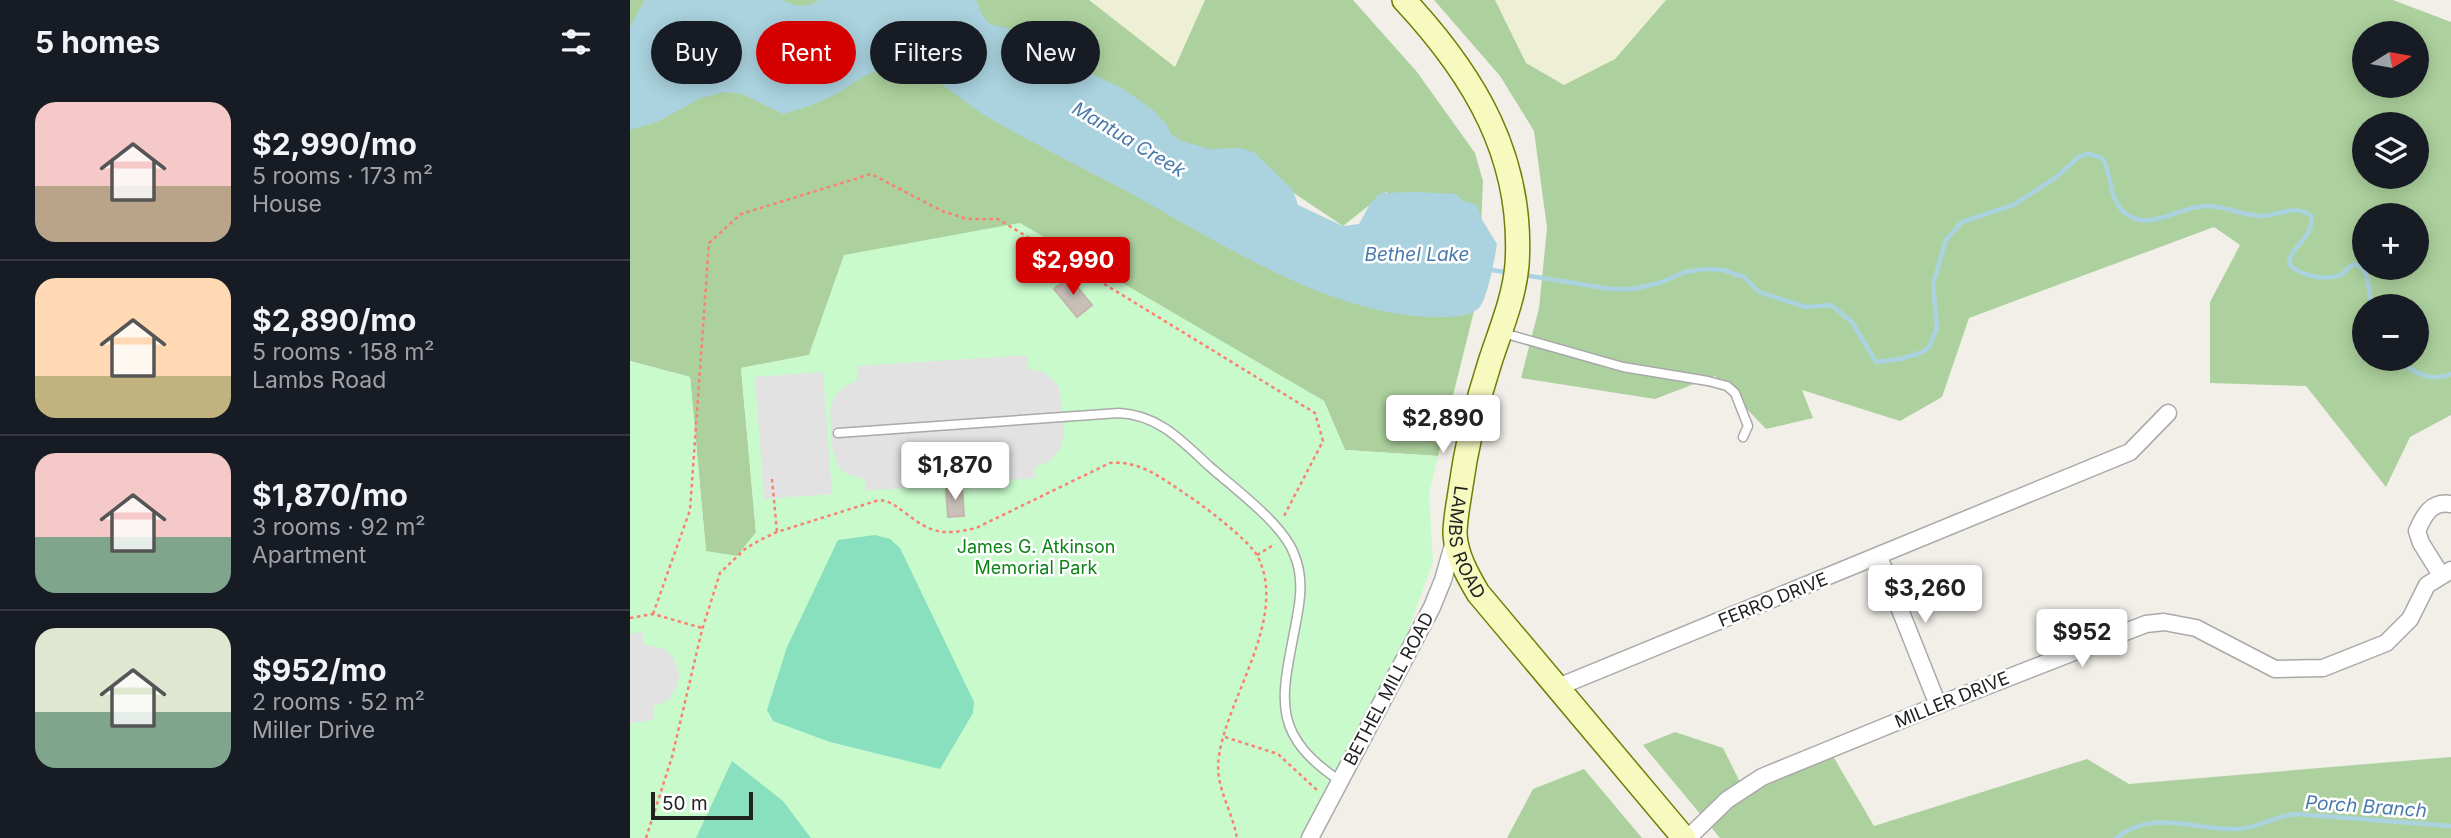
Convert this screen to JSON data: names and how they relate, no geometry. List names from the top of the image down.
{
  "streets": {
    "main road": ["LAMBS ROAD"],
    "street": ["FERRO DRIVE", "BETHEL MILL ROAD", "MILLER DRIVE"]
  },
  "crossings": [
    ["LAMBS ROAD", "FERRO DRIVE"],
    ["LAMBS ROAD", "BETHEL MILL ROAD"],
    ["LAMBS ROAD", "MILLER DRIVE"]
  ],
  "water": ["Mantua Creek", "Bethel Lake", "Porch Branch"],
  "parks": ["James G. Atkinson Memorial Park"],
  "scale_bar": "50 m",
  "north": "right",
  "page": {
    "heading": "5 homes",
    "map_buttons": ["+", "−"],
    "chip": [
      "Buy",
      "Rent",
      "Filters",
      "New"
    ],
    "list": [
      {
        "name": "$2,990/mo",
        "note": "5 rooms · 173 m² · House"
      },
      {
        "name": "$2,890/mo",
        "note": "5 rooms · 158 m² · Lambs Road"
      },
      {
        "name": "$1,870/mo",
        "note": "3 rooms · 92 m² · Apartment"
      },
      {
        "name": "$952/mo",
        "note": "2 rooms · 52 m² · Miller Drive"
      }
    ],
    "price": [
      "$2,990",
      "$2,890",
      "$1,870",
      "$3,260",
      "$952"
    ],
    "scale": "50 m"
  }
}
